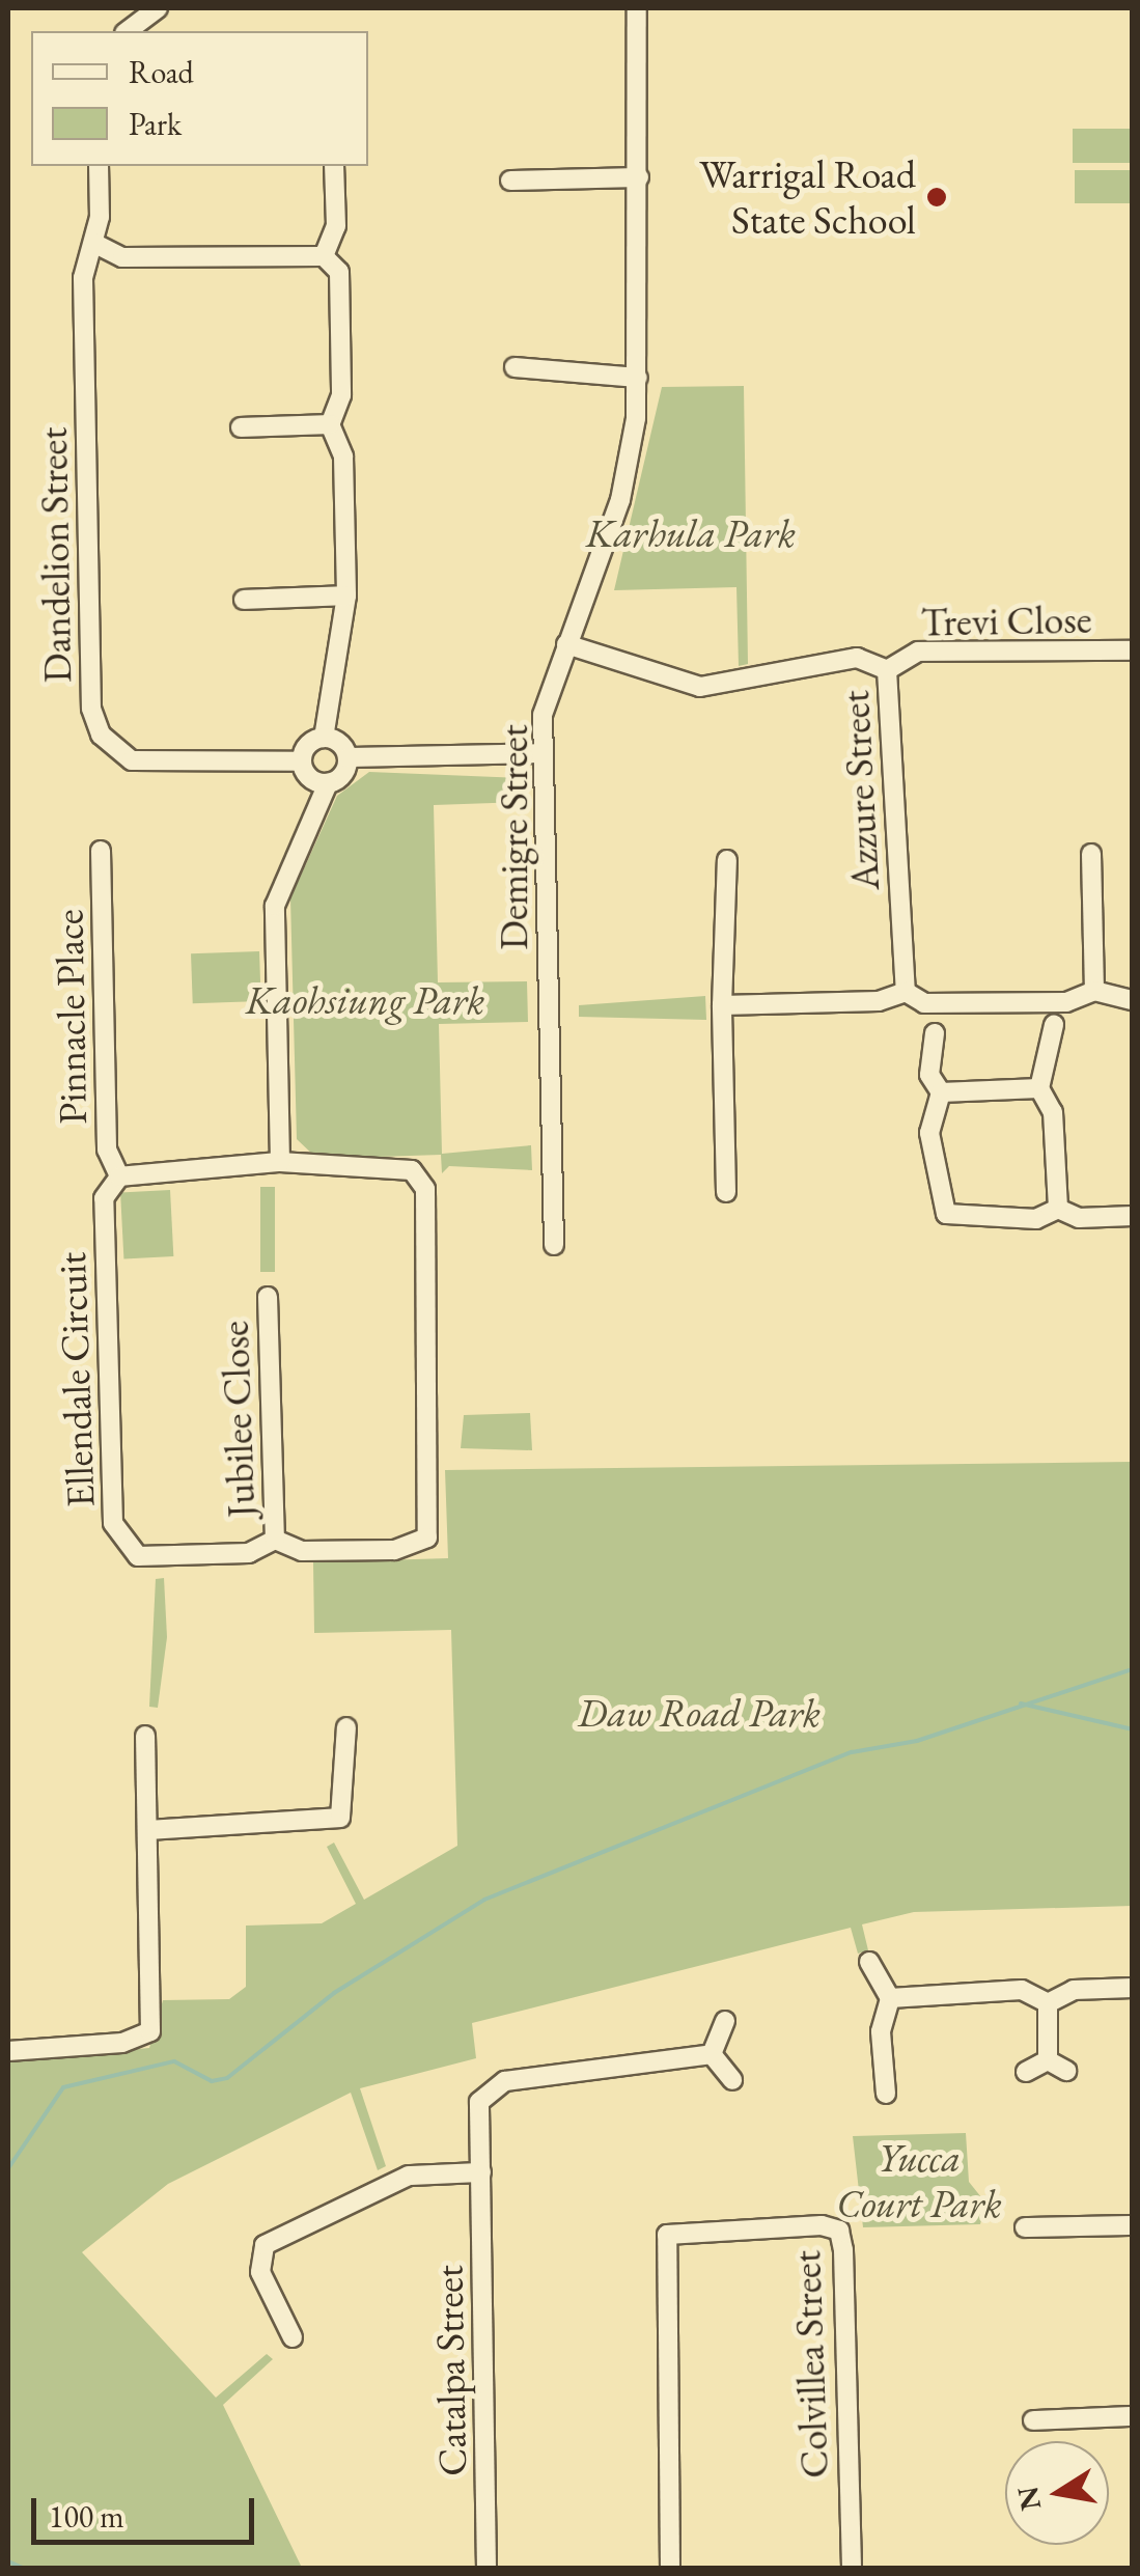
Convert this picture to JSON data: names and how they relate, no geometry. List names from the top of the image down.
{
  "streets": {
    "street": [
      "Dandelion Street",
      "Trevi Close",
      "Azzure Street",
      "Demigre Street",
      "Pinnacle Place",
      "Ellendale Circuit",
      "Jubilee Close",
      "Colvillea Street",
      "Catalpa Street"
    ]
  },
  "crossings": [
    ["Trevi Close", "Azzure Street"],
    ["Azzure Street", "Demigre Street"],
    ["Pinnacle Place", "Ellendale Circuit"],
    ["Ellendale Circuit", "Jubilee Close"]
  ],
  "parks": [
    "Karhula Park",
    "Kaohsiung Park",
    "Daw Road Park",
    "Yucca Court Park"
  ],
  "places": ["Warrigal Road State School"],
  "legend": ["Road", "Park"],
  "scale_bar": "100 m",
  "north": "left"
}
